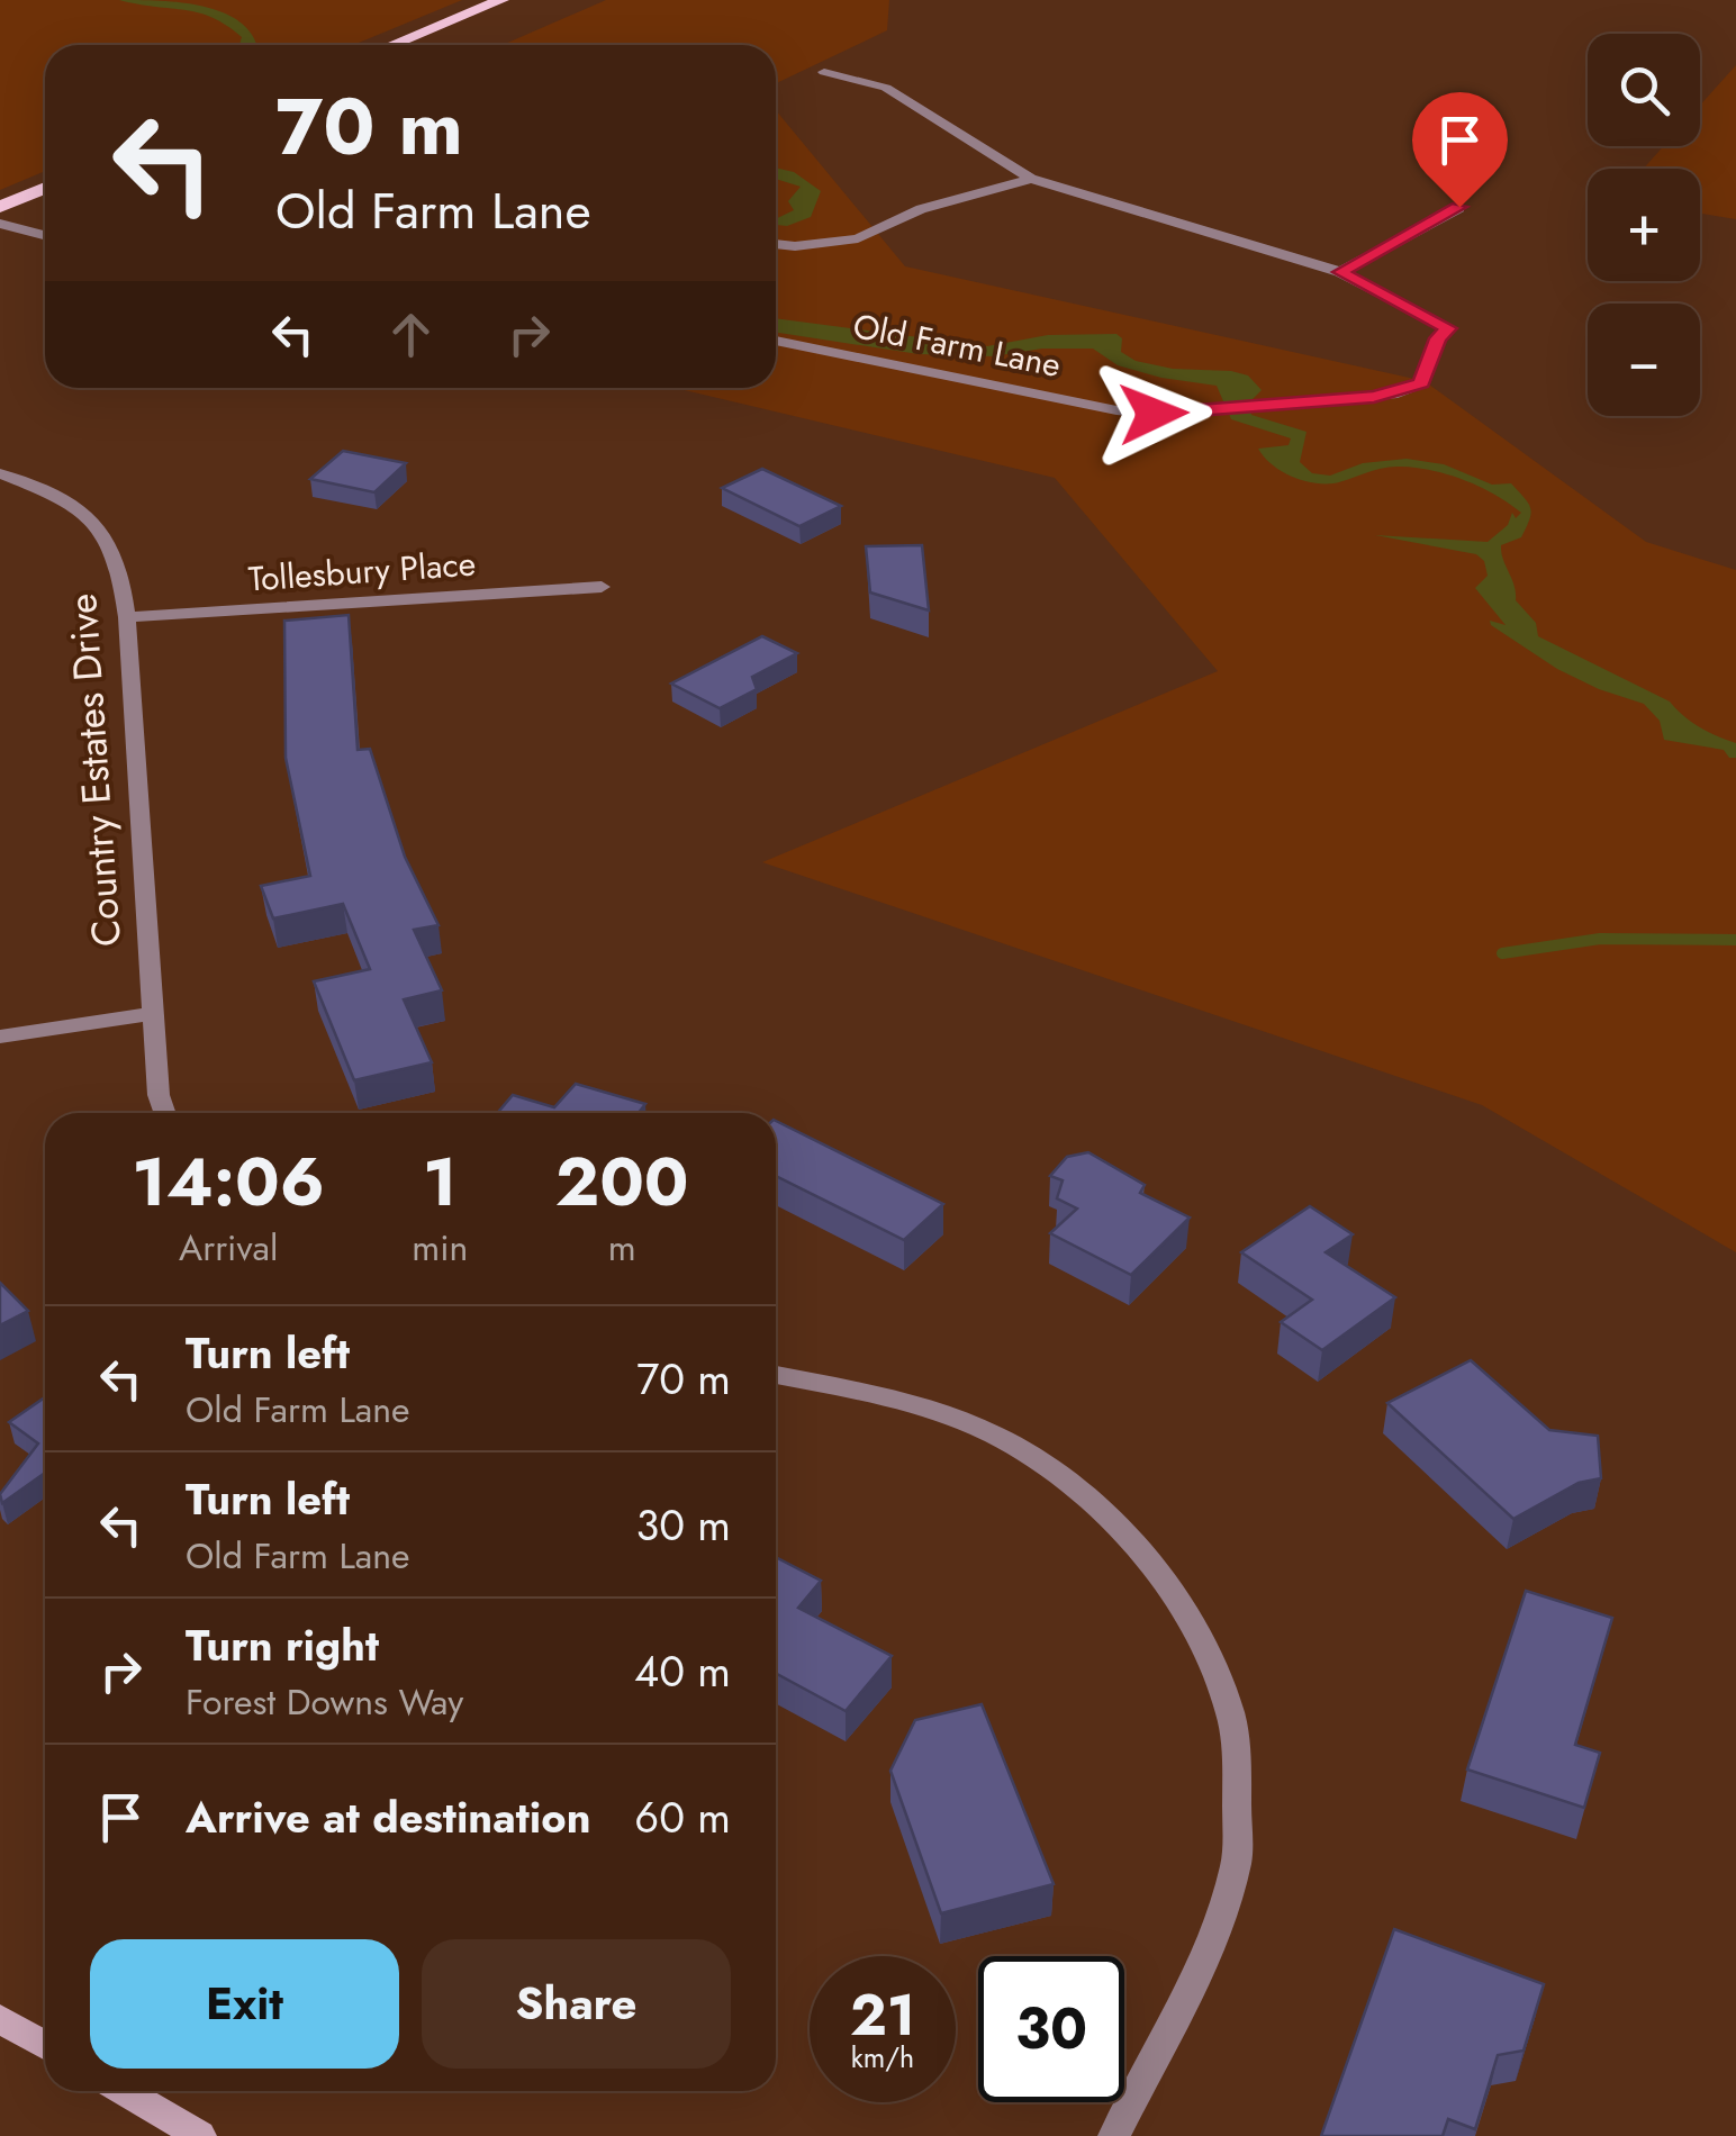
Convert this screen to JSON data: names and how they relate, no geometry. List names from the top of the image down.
{
  "streets": {
    "street": ["Old Farm Lane", "Tollesbury Place", "Country Estates Drive"]
  },
  "crossings": [
    ["Tollesbury Place", "Country Estates Drive"]
  ],
  "page": {
    "map_buttons": ["+", "−"],
    "turn": ["70 m", "Old Farm Lane"],
    "eta": [
      "14:06",
      "Arrival",
      "1",
      "min",
      "200",
      "m"
    ],
    "list": [
      {
        "name": "Turn left",
        "note": "Old Farm Lane",
        "value": "70 m"
      },
      {
        "name": "Turn left",
        "note": "Old Farm Lane",
        "value": "30 m"
      },
      {
        "name": "Turn right",
        "note": "Forest Downs Way",
        "value": "40 m"
      },
      {
        "name": "Arrive at destination",
        "value": "60 m"
      }
    ],
    "buttons": ["Exit", "Share"],
    "speed": "21 km/h",
    "limit": "30"
  }
}
